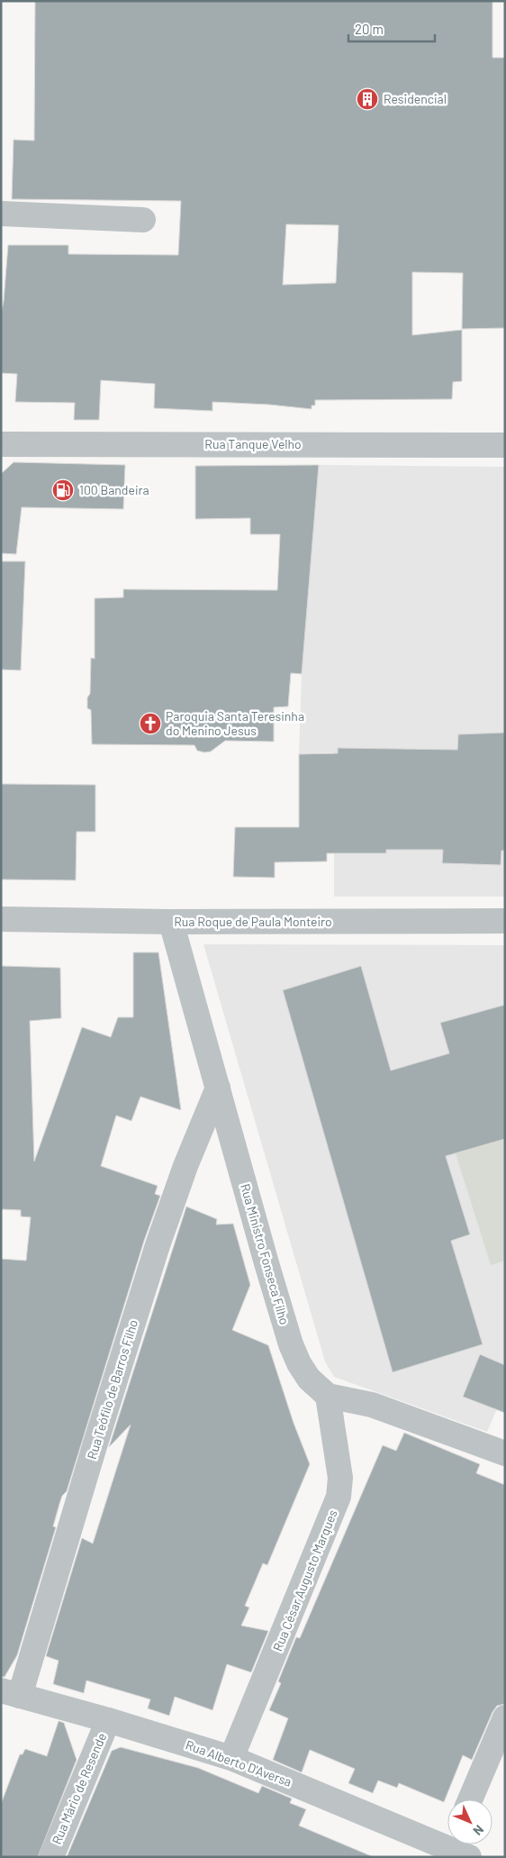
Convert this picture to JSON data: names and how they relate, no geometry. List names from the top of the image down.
{
  "streets": {
    "street": [
      "Rua Tanque Velho",
      "Rua Roque de Paula Monteiro",
      "Rua Ministro Fonseca Filho",
      "Rua Teófilo de Barros Filho",
      "Rua César Augusto Marques",
      "Rua Alberto D'Aversa",
      "Rua Mário de Resende"
    ]
  },
  "crossings": [
    ["Rua Roque de Paula Monteiro", "Rua Ministro Fonseca Filho"],
    ["Rua Ministro Fonseca Filho", "Rua Teófilo de Barros Filho"],
    ["Rua Ministro Fonseca Filho", "Rua César Augusto Marques"],
    ["Rua Teófilo de Barros Filho", "Rua Alberto D'Aversa"],
    ["Rua César Augusto Marques", "Rua Alberto D'Aversa"],
    ["Rua Alberto D'Aversa", "Rua Mário de Resende"]
  ],
  "places": {
    "building": ["Residencial"],
    "fuel station": ["100 Bandeira"],
    "church": ["Paroquia Santa Teresinha do Menino Jesus"]
  },
  "scale_bar": "20 m",
  "north": "bottom right"
}
